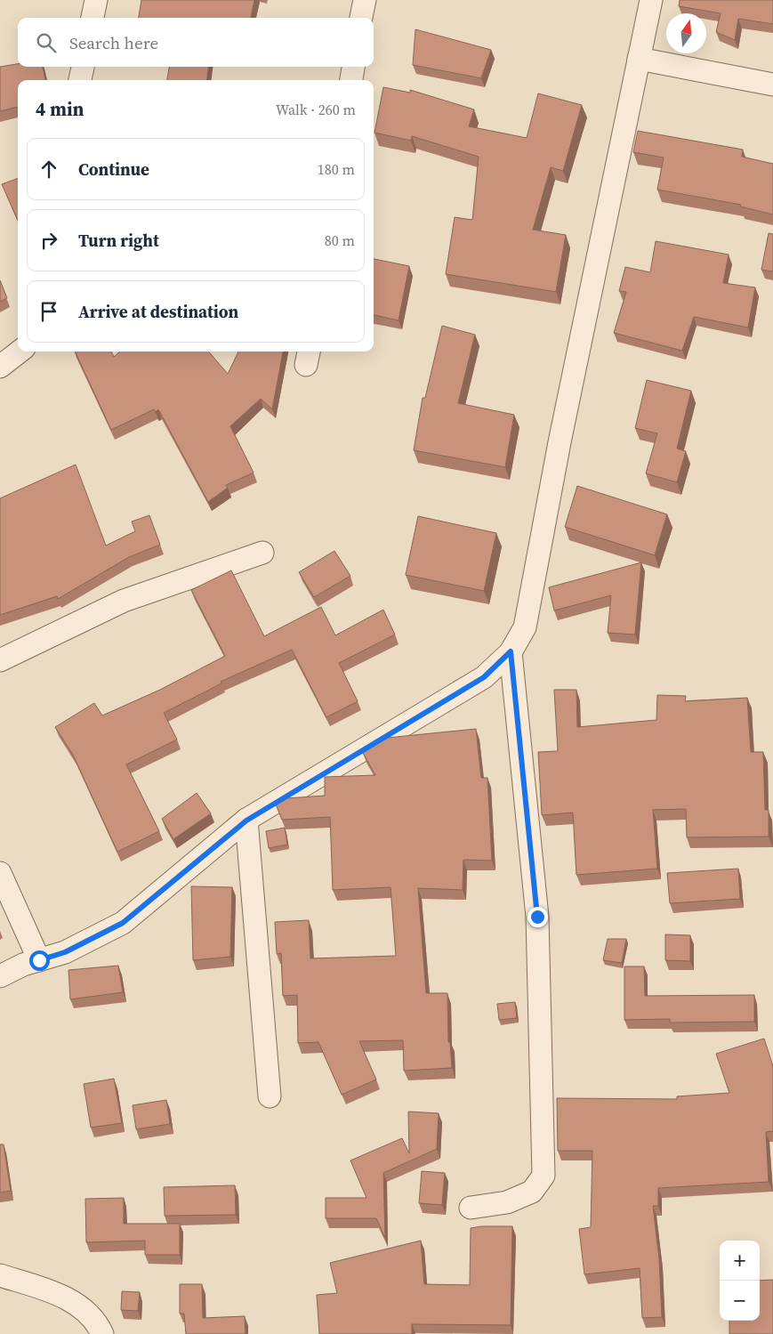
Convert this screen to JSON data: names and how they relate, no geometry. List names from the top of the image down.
{
  "north": "top",
  "page": {
    "search": "Search here",
    "heading": ["4 min", "Walk · 260 m"],
    "list": [
      ["Continue", "180 m"],
      ["Turn right", "80 m"],
      "Arrive at destination"
    ],
    "map_buttons": ["+", "−"]
  }
}
